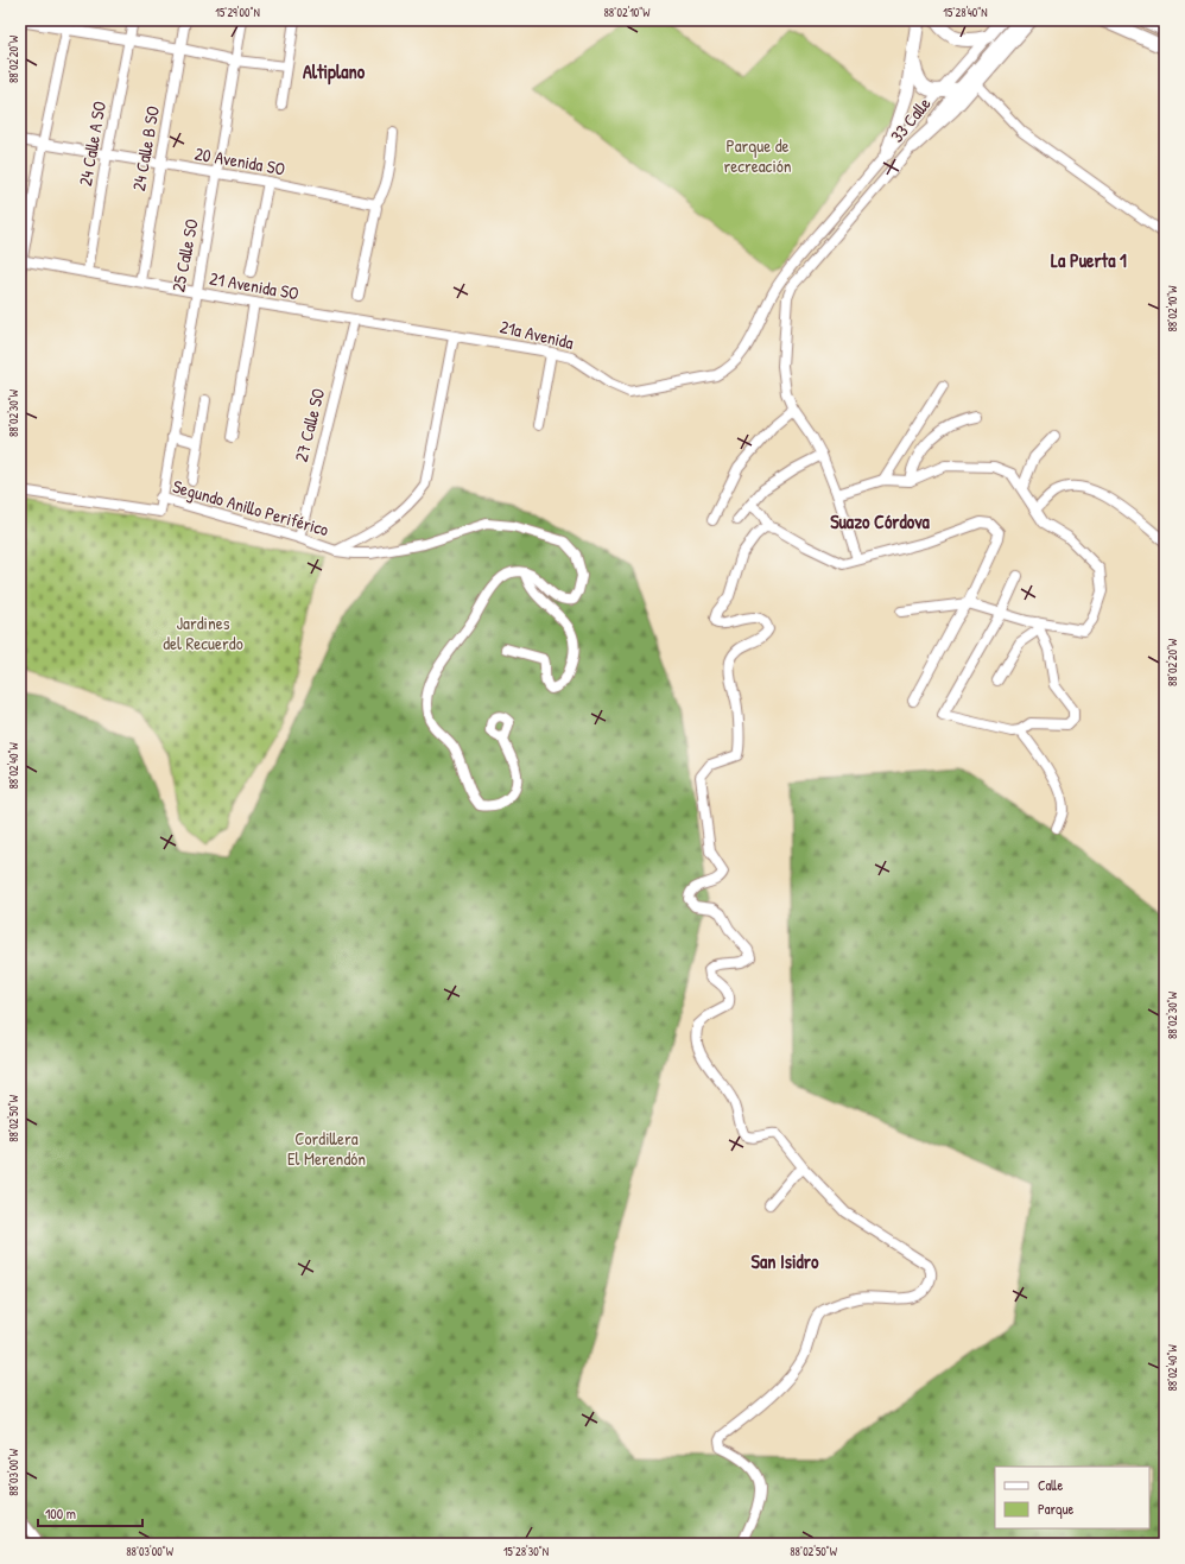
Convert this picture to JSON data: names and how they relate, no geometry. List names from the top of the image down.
{
  "streets": {
    "main road": ["33 Calle"],
    "street": [
      "24 Calle A SO",
      "24 Calle B SO",
      "20 Avenida SO",
      "25 Calle SO",
      "21 Avenida SO",
      "21a Avenida",
      "27 Calle SO",
      "Segundo Anillo Periférico"
    ]
  },
  "crossings": [
    ["24 Calle A SO", "20 Avenida SO"],
    ["24 Calle A SO", "21 Avenida SO"],
    ["24 Calle B SO", "20 Avenida SO"],
    ["24 Calle B SO", "21 Avenida SO"],
    ["20 Avenida SO", "25 Calle SO"],
    ["25 Calle SO", "21 Avenida SO"],
    ["25 Calle SO", "Segundo Anillo Periférico"],
    ["21 Avenida SO", "21a Avenida"],
    ["21 Avenida SO", "27 Calle SO"],
    ["21 Avenida SO", "Segundo Anillo Periférico"],
    ["21a Avenida", "Segundo Anillo Periférico"],
    ["27 Calle SO", "Segundo Anillo Periférico"]
  ],
  "districts": [
    "Altiplano",
    "La Puerta 1",
    "Suazo Córdova",
    "San Isidro"
  ],
  "parks": ["Parque de recreación", "Jardines del Recuerdo", "Cordillera El Merendón"],
  "legend": ["Calle", "Parque"],
  "scale_bar": "100 m",
  "coordinates": [
    "15°29'00\"N",
    "88°02'10\"W",
    "15°28'40\"N",
    "88°02'20\"W",
    "88°02'30\"W",
    "88°02'40\"W",
    "88°02'50\"W",
    "88°03'00\"W",
    "15°28'30\"N"
  ]
}
